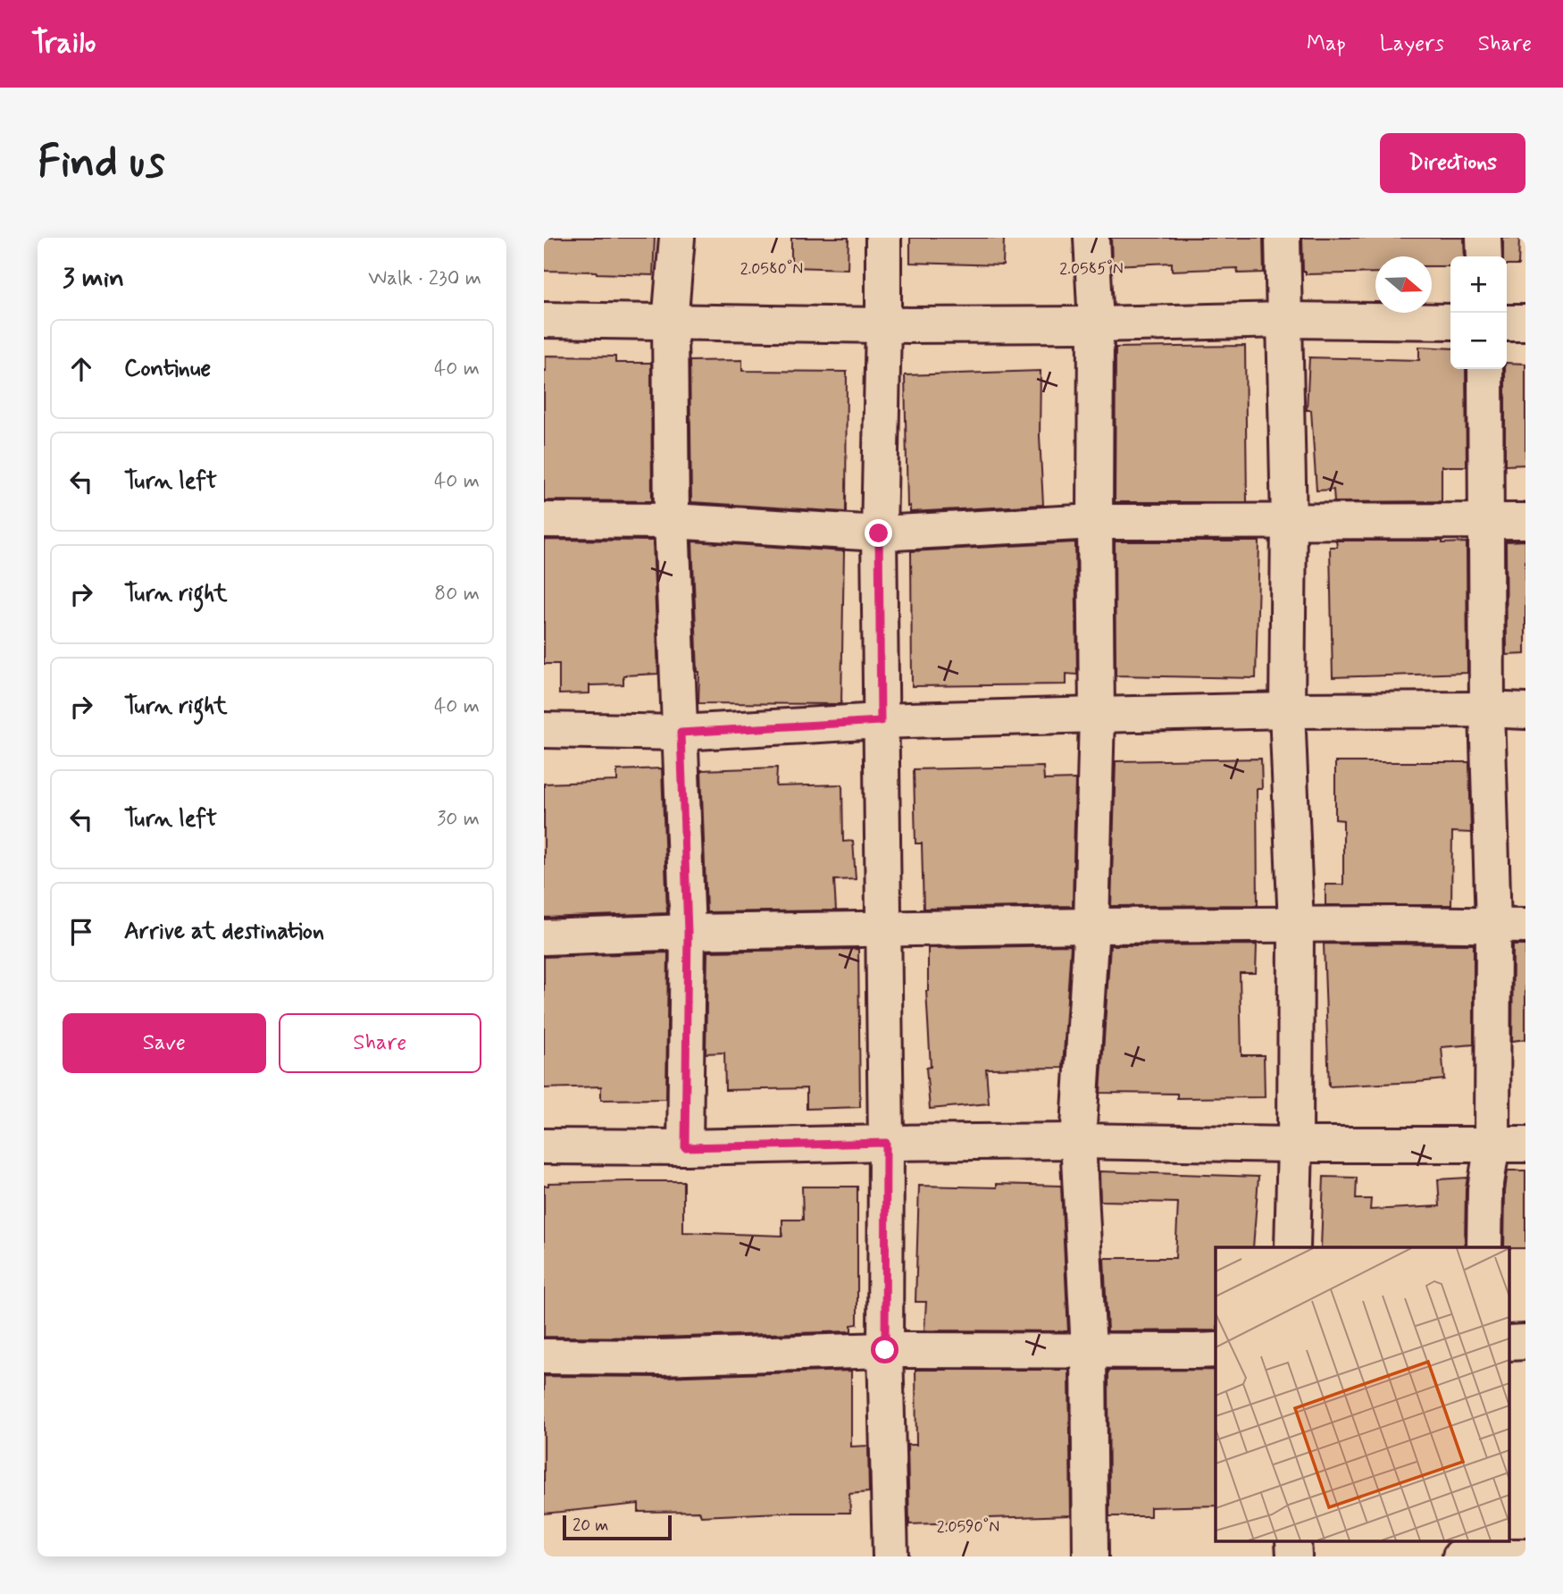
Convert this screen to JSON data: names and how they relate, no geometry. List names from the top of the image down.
{
  "scale_bar": "20 m",
  "north": "right",
  "page": {
    "header": "Trailo",
    "nav": ["Map", "Layers", "Share"],
    "buttons": [
      "Directions",
      ["Save", "Share"]
    ],
    "title": "Find us",
    "heading": ["3 min", "Walk · 230 m"],
    "map_buttons": ["+", "−"],
    "list": [
      ["Continue", "40 m"],
      ["Turn left", "40 m"],
      ["Turn right", "80 m"],
      ["Turn right", "40 m"],
      ["Turn left", "30 m"],
      "Arrive at destination"
    ],
    "scale": "20 m"
  },
  "coordinates": ["2.0580°N", "2.0585°N", "2.0590°N"]
}
